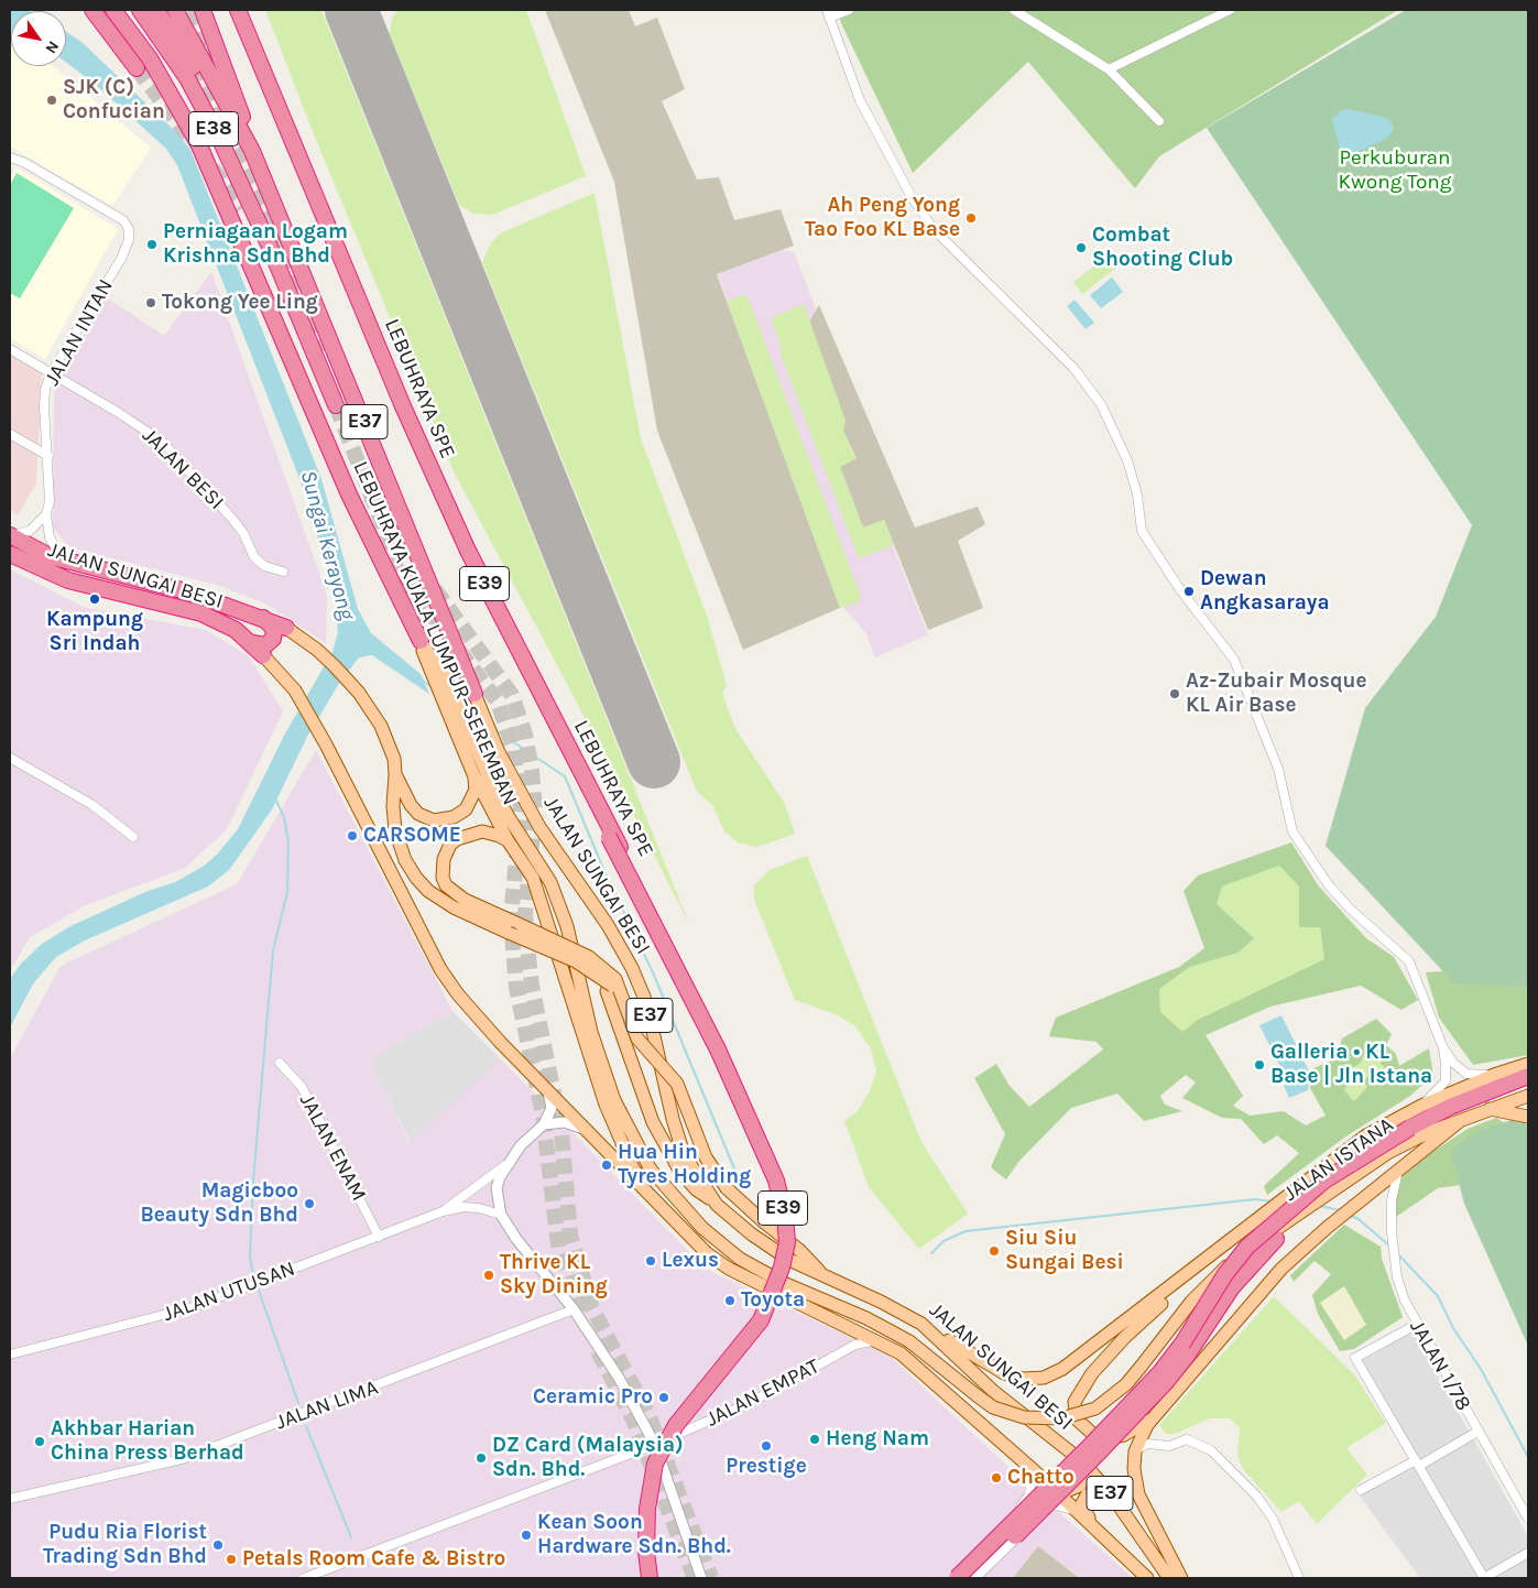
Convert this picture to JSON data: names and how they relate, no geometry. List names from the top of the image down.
{
  "streets": {
    "highway": [
      "E38",
      "LEBUHRAYA SPE",
      "E37",
      "JALAN SUNGAI BESI",
      "E39",
      "LEBUHRAYA KUALA LUMPUR–SEREMBAN"
    ],
    "main road": ["JALAN ISTANA"],
    "street": [
      "JALAN INTAN",
      "JALAN BESI",
      "JALAN ENAM",
      "JALAN UTUSAN",
      "JALAN 1/78",
      "JALAN EMPAT",
      "JALAN LIMA"
    ]
  },
  "crossings": [
    ["JALAN INTAN", "JALAN BESI"],
    ["JALAN INTAN", "JALAN SUNGAI BESI"],
    ["E37", "JALAN SUNGAI BESI"],
    ["E37", "LEBUHRAYA KUALA LUMPUR–SEREMBAN"],
    ["E37", "JALAN EMPAT"],
    ["JALAN SUNGAI BESI", "LEBUHRAYA KUALA LUMPUR–SEREMBAN"],
    ["JALAN ENAM", "JALAN UTUSAN"]
  ],
  "water": ["Sungai Kerayong"],
  "parks": ["Perkuburan Kwong Tong"],
  "places": [
    "SJK (C) Confucian",
    "Ah Peng Yong Tao Foo KL Base",
    "Perniagaan Logam Krishna Sdn Bhd",
    "Combat Shooting Club",
    "Tokong Yee Ling",
    "Dewan Angkasaraya",
    "Kampung Sri Indah",
    "Az-Zubair Mosque KL Air Base",
    "CARSOME",
    "Galleria • KL Base | Jln Istana",
    "Hua Hin Tyres Holding",
    "Magicboo Beauty Sdn Bhd",
    "Siu Siu Sungai Besi",
    "Lexus",
    "Thrive KL Sky Dining",
    "Toyota",
    "Ceramic Pro",
    "Heng Nam",
    "Akhbar Harian China Press Berhad",
    "Prestige",
    "DZ Card (Malaysia) Sdn. Bhd.",
    "Chatto",
    "Kean Soon Hardware Sdn. Bhd.",
    "Pudu Ria Florist Trading Sdn Bhd",
    "Petals Room Cafe & Bistro"
  ],
  "north": "bottom right"
}
